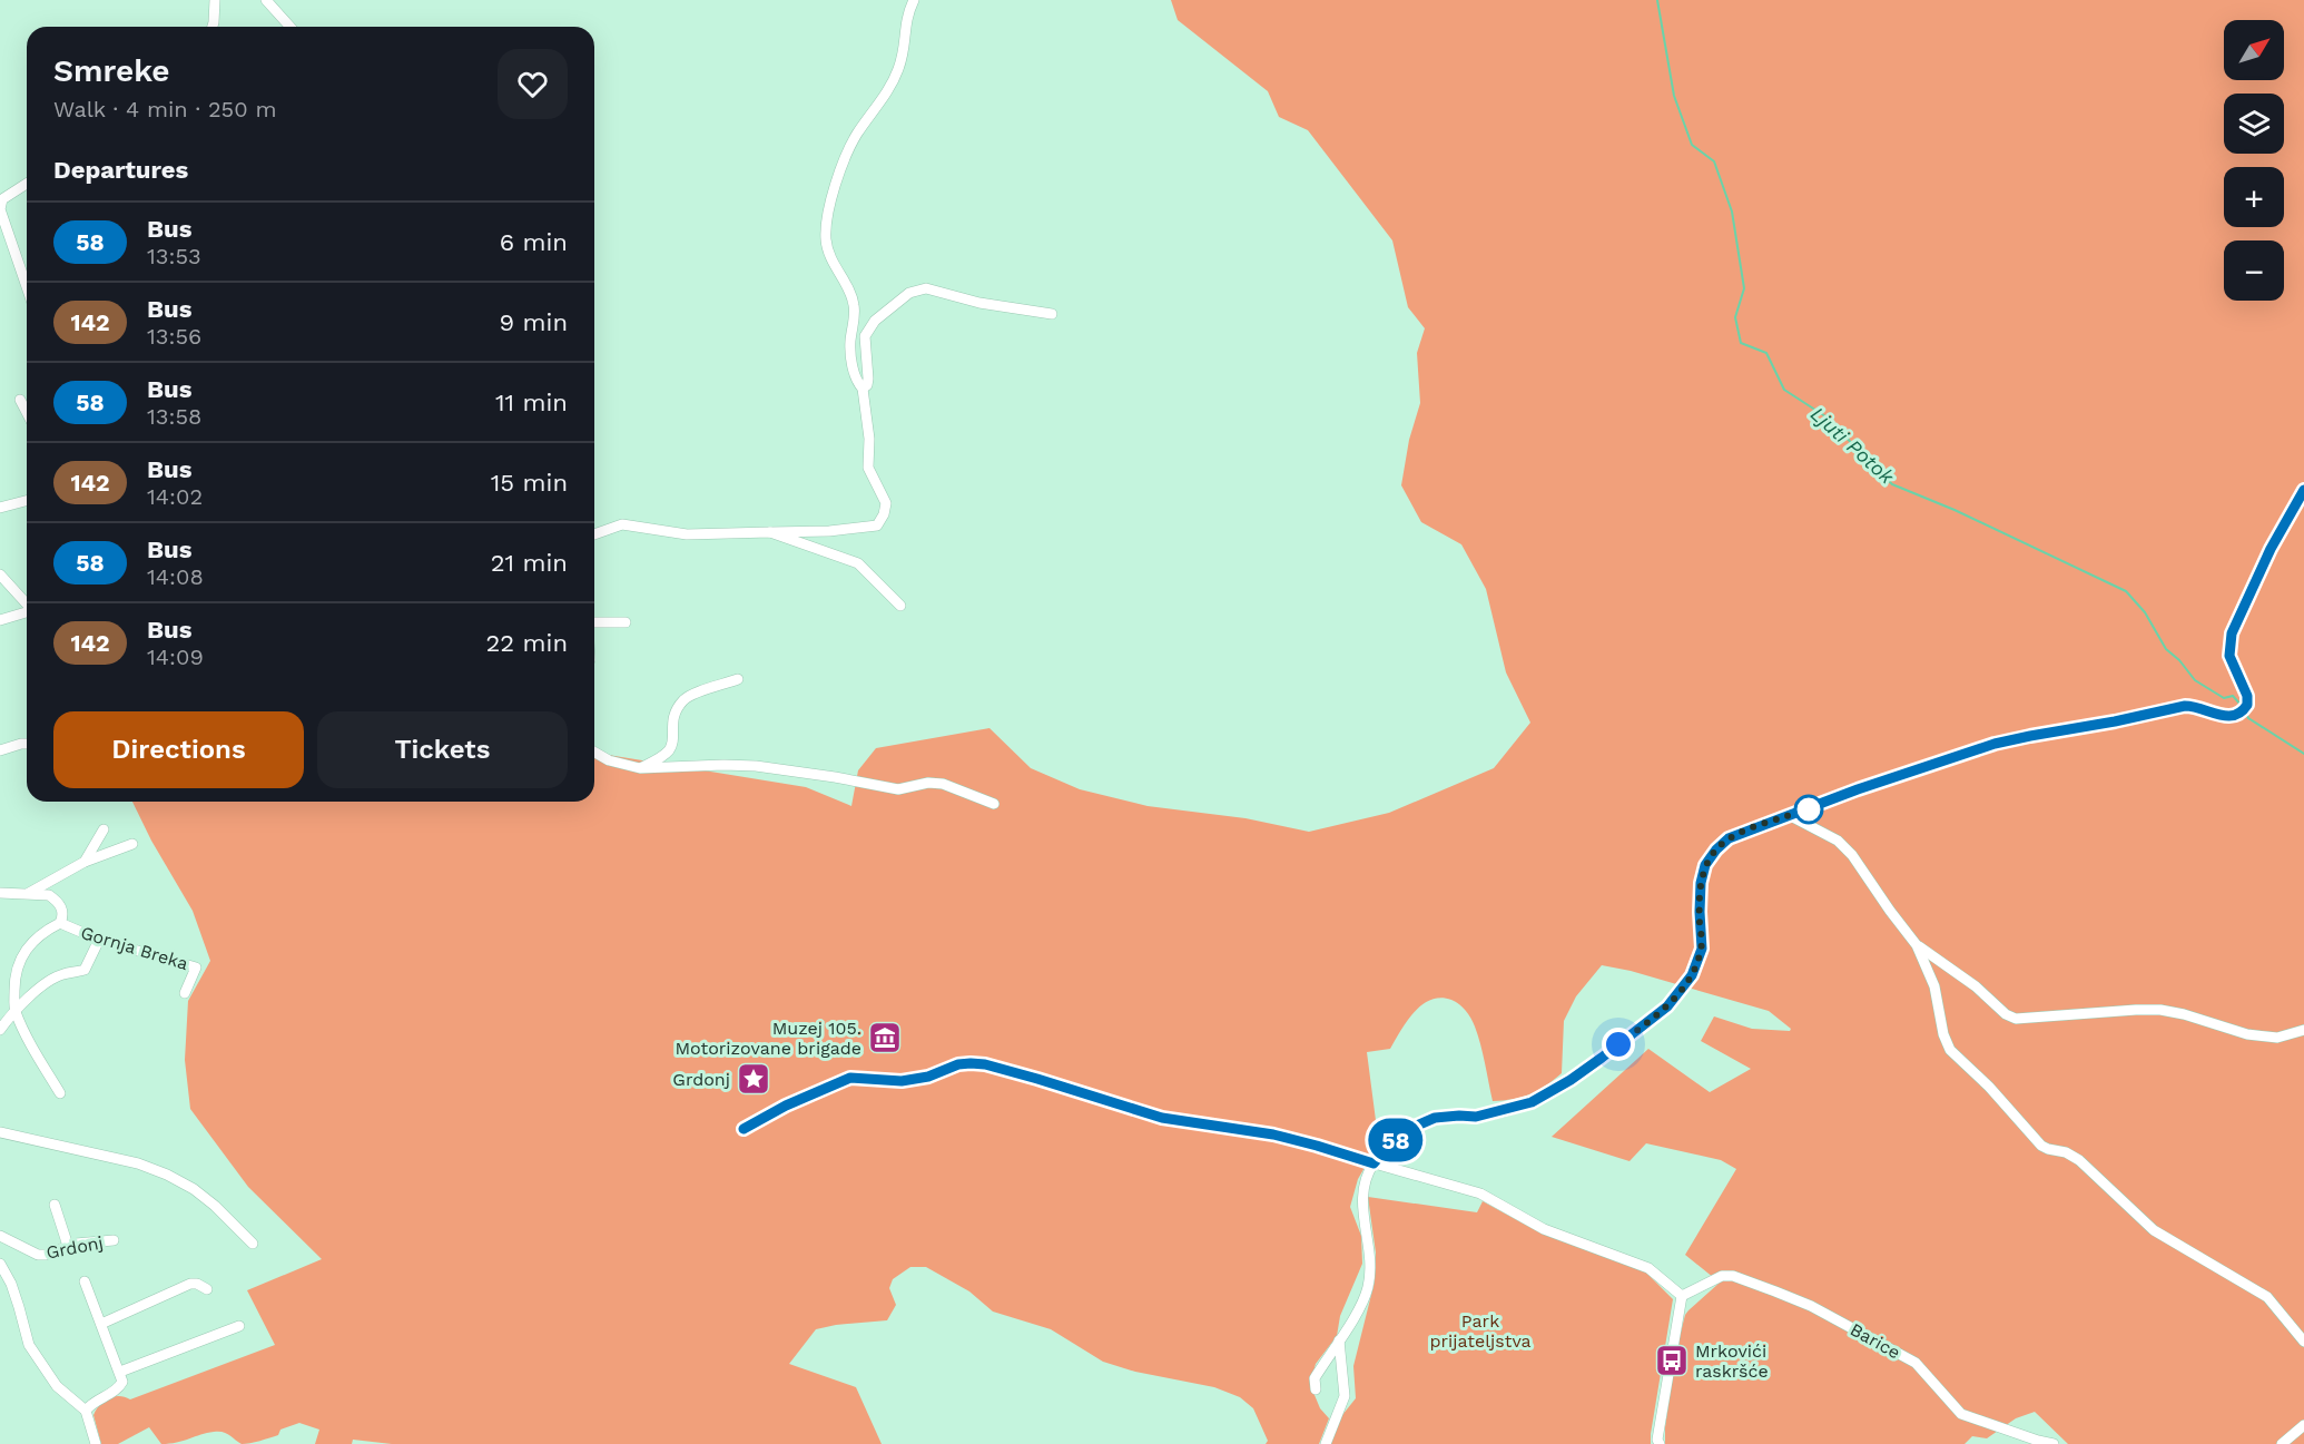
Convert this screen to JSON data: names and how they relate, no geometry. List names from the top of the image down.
{
  "streets": {
    "street": ["Gornja Breka", "Grdonj", "Barice"]
  },
  "water": ["Ljuti Potok"],
  "parks": ["Park prijateljstva"],
  "places": {
    "museum": ["Muzej 105. Motorizovane brigade"],
    "place": ["Grdonj"],
    "bus stop": ["Mrkovići raskršće"]
  },
  "lines": ["bus line 58"],
  "north": "top right",
  "page": {
    "on_map": "58",
    "map_buttons": ["+", "−"],
    "heading": [
      ["Smreke", "Walk · 4 min · 250 m"],
      "Departures"
    ],
    "list": [
      {
        "mark": "58",
        "name": "Bus",
        "note": "13:53",
        "value": "6 min"
      },
      {
        "mark": "142",
        "name": "Bus",
        "note": "13:56",
        "value": "9 min"
      },
      {
        "mark": "58",
        "name": "Bus",
        "note": "13:58",
        "value": "11 min"
      },
      {
        "mark": "142",
        "name": "Bus",
        "note": "14:02",
        "value": "15 min"
      },
      {
        "mark": "58",
        "name": "Bus",
        "note": "14:08",
        "value": "21 min"
      },
      {
        "mark": "142",
        "name": "Bus",
        "note": "14:09",
        "value": "22 min"
      }
    ],
    "buttons": ["Directions", "Tickets"]
  }
}
